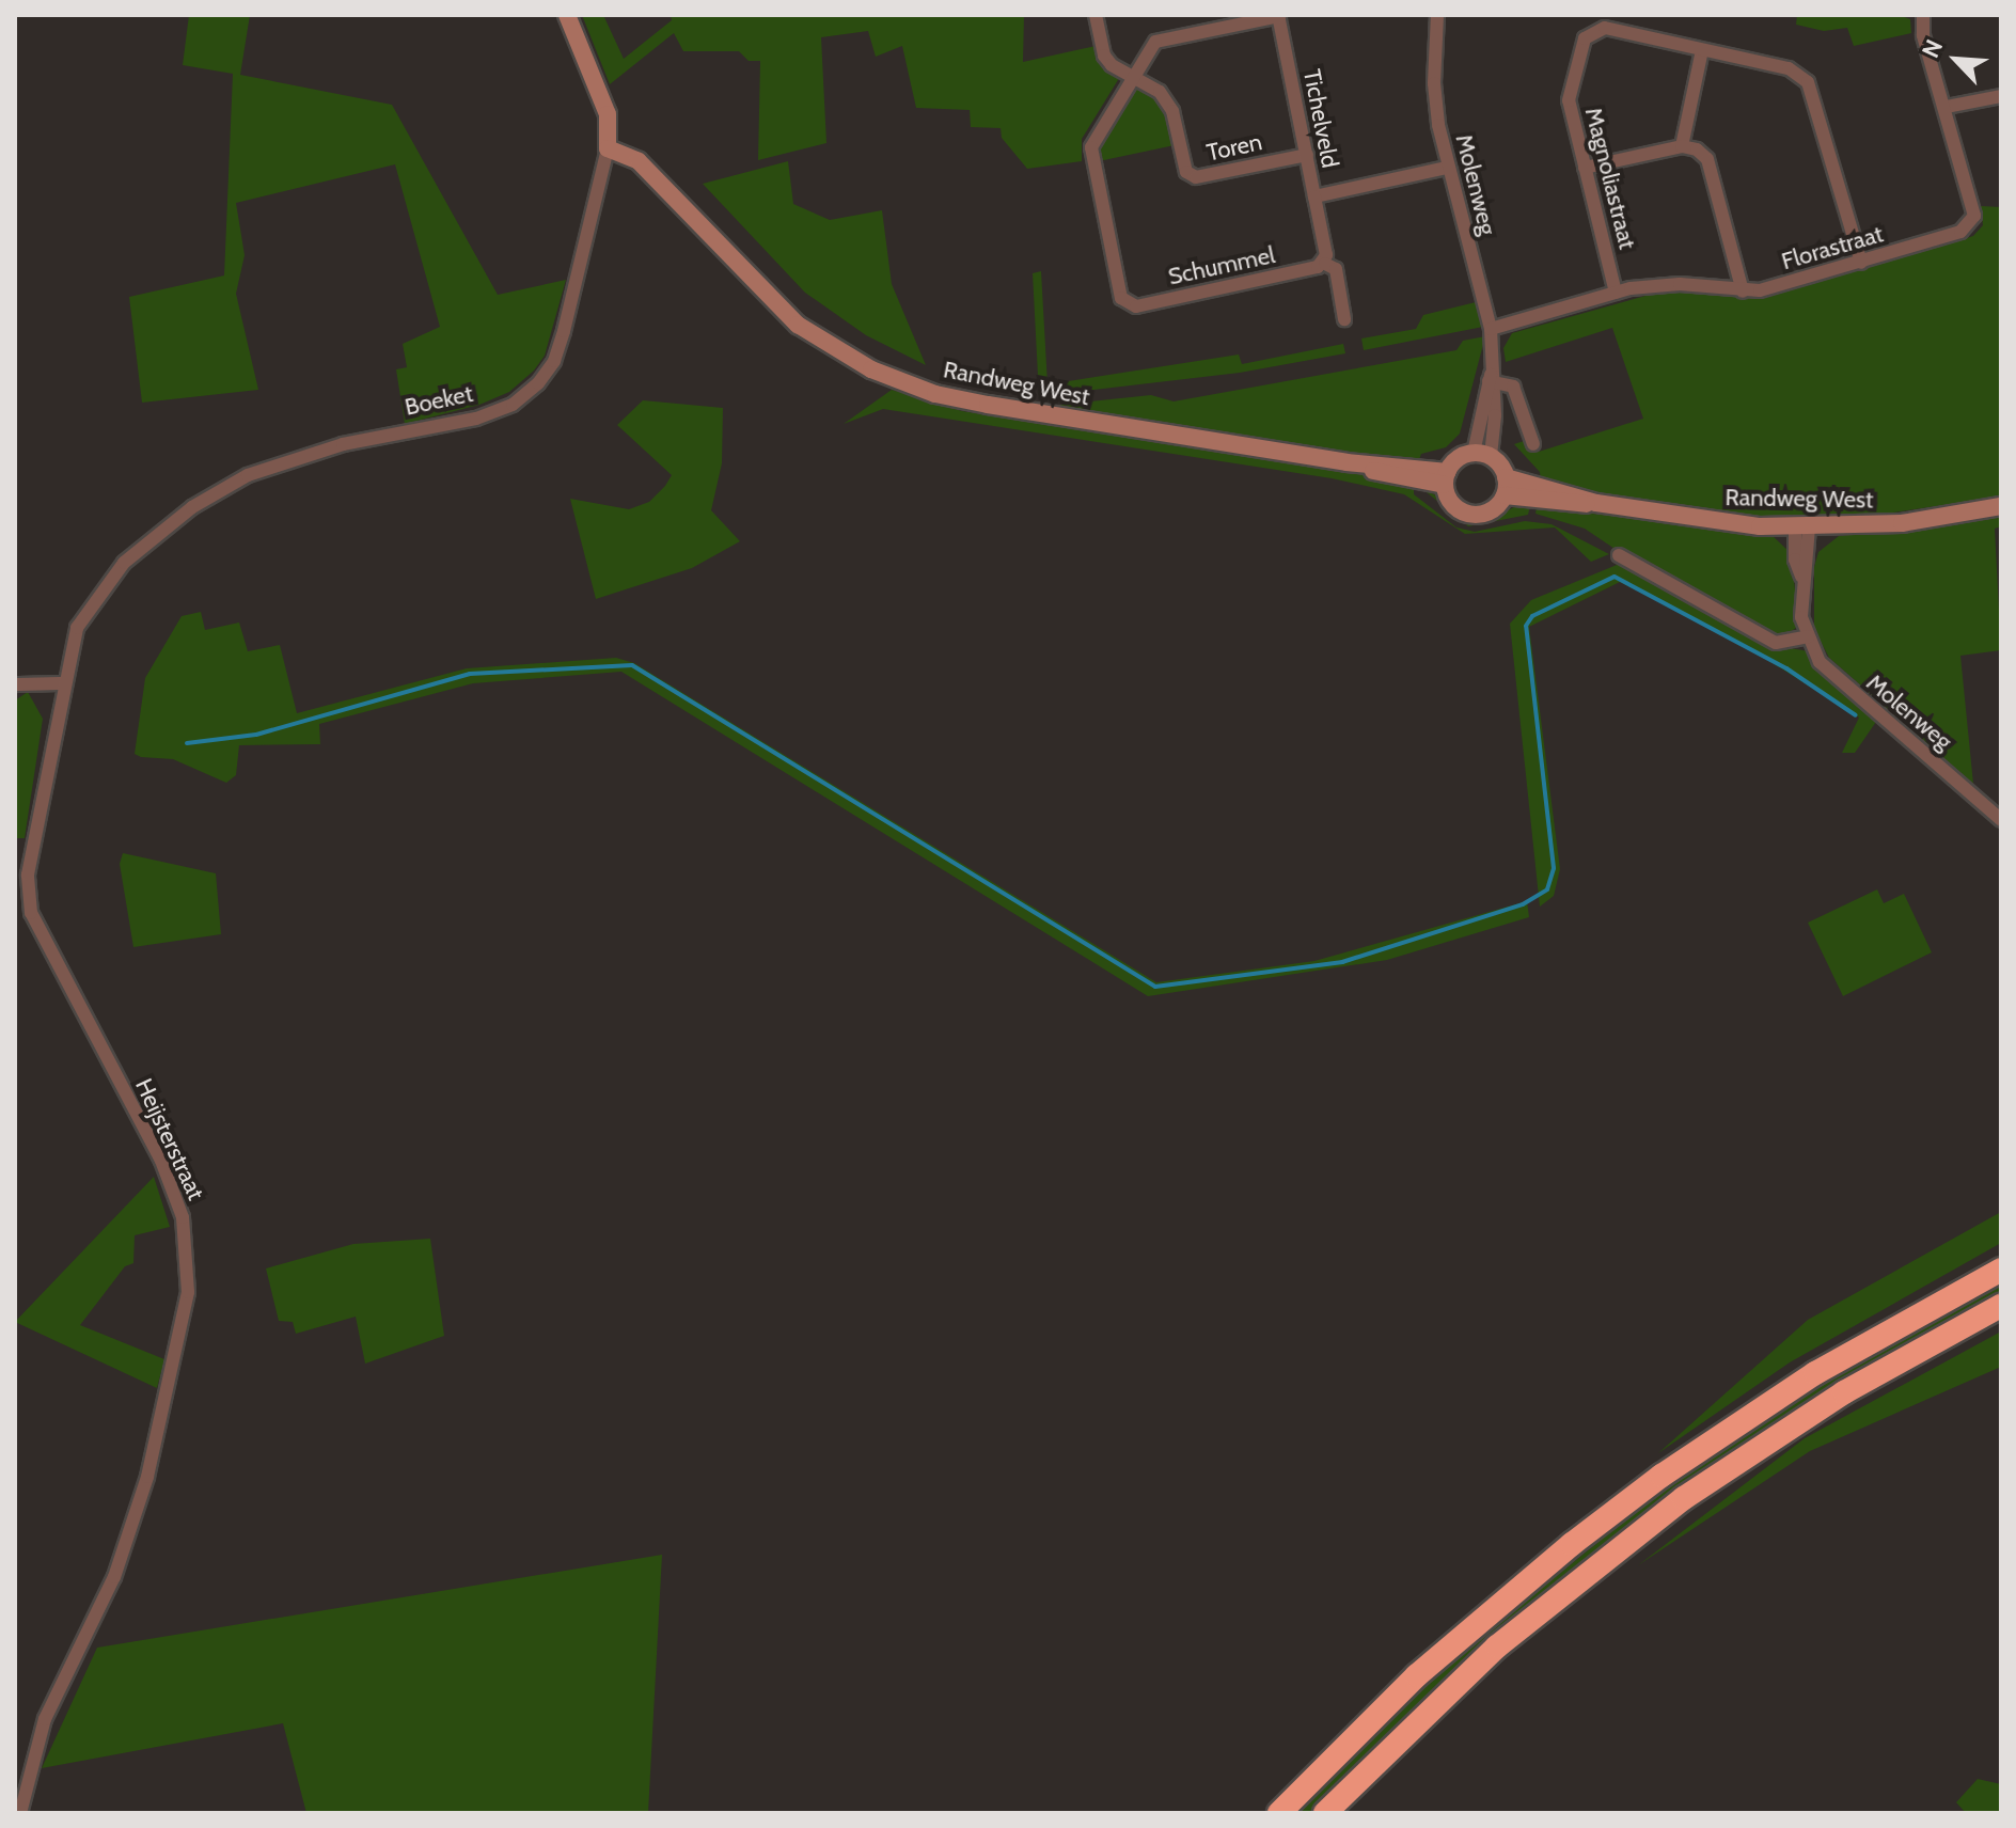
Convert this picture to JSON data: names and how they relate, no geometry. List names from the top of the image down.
{
  "streets": {
    "street": [
      "Tichelveld",
      "Toren",
      "Magnoliastraat",
      "Molenweg",
      "Florastraat",
      "Schummel",
      "Randweg West",
      "Boeket",
      "Heijsterstraat"
    ]
  },
  "crossings": [
    ["Tichelveld", "Toren"],
    ["Tichelveld", "Molenweg"],
    ["Toren", "Schummel"],
    ["Magnoliastraat", "Florastraat"],
    ["Molenweg", "Florastraat"],
    ["Molenweg", "Randweg West"],
    ["Randweg West", "Boeket"],
    ["Boeket", "Heijsterstraat"]
  ],
  "north": "top left"
}
